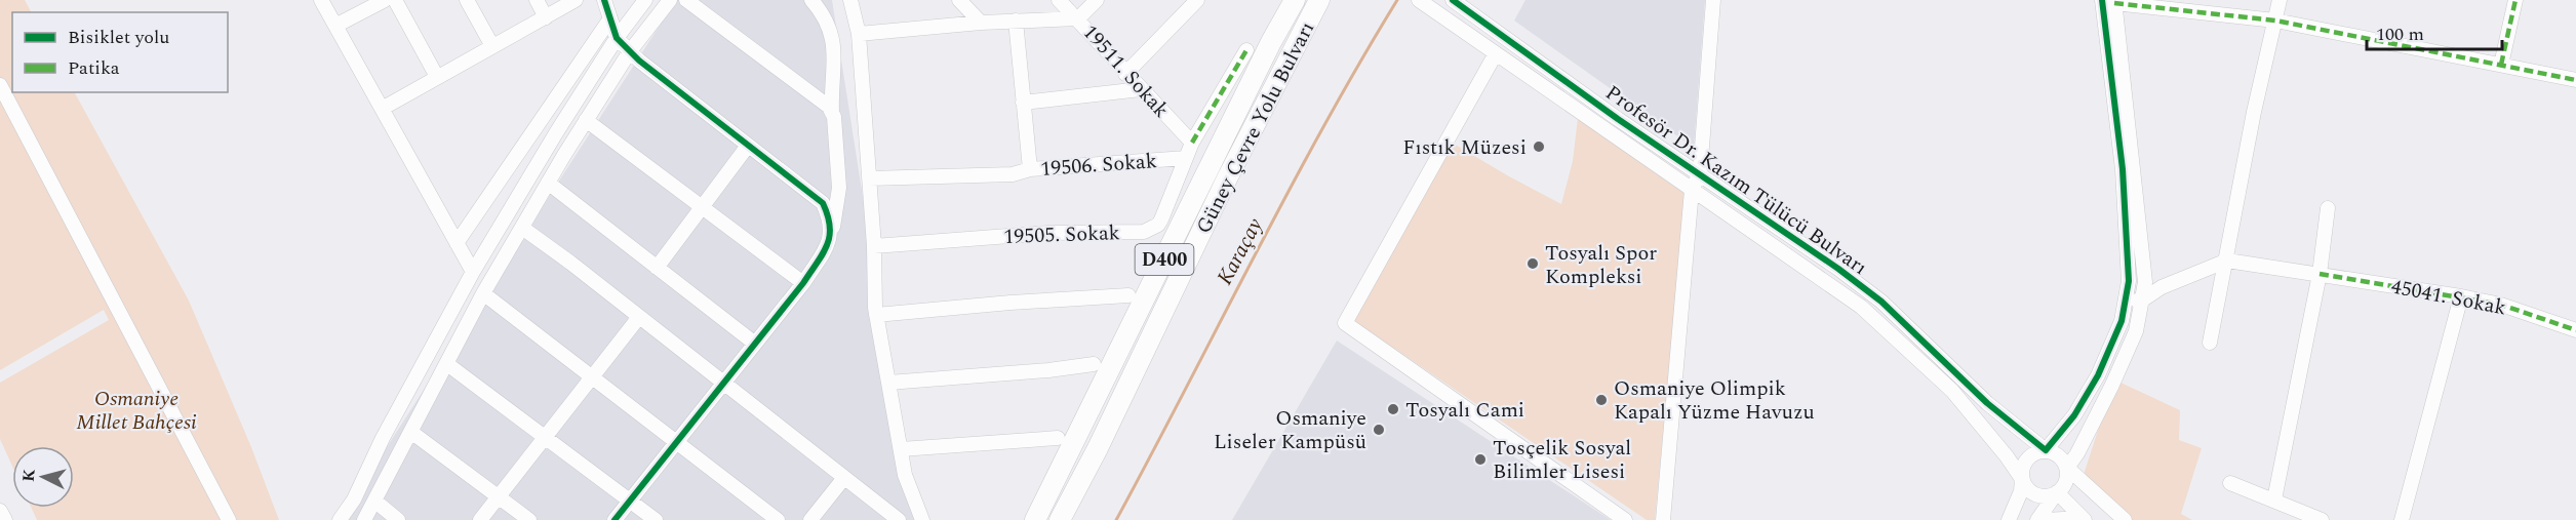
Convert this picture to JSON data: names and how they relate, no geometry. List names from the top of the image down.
{
  "streets": {
    "highway": ["Güney Çevre Yolu Bulvarı", "D400"],
    "street": [
      "19511. Sokak",
      "19506. Sokak",
      "Profesör Dr. Kazım Tülücü Bulvarı",
      "19505. Sokak",
      "45041. Sokak"
    ]
  },
  "crossings": [
    ["19511. Sokak", "19505. Sokak"],
    ["19506. Sokak", "19505. Sokak"]
  ],
  "water": ["Karaçay"],
  "parks": ["Osmaniye Millet Bahçesi"],
  "places": [
    "Fıstık Müzesi",
    "Tosyalı Spor Kompleksi",
    "Osmaniye Olimpik Kapalı Yüzme Havuzu",
    "Tosyalı Cami",
    "Osmaniye Liseler Kampüsü",
    "Tosçelik Sosyal Bilimler Lisesi"
  ],
  "legend": ["Bisiklet yolu", "Patika"],
  "scale_bar": "100 m",
  "north": "left"
}
